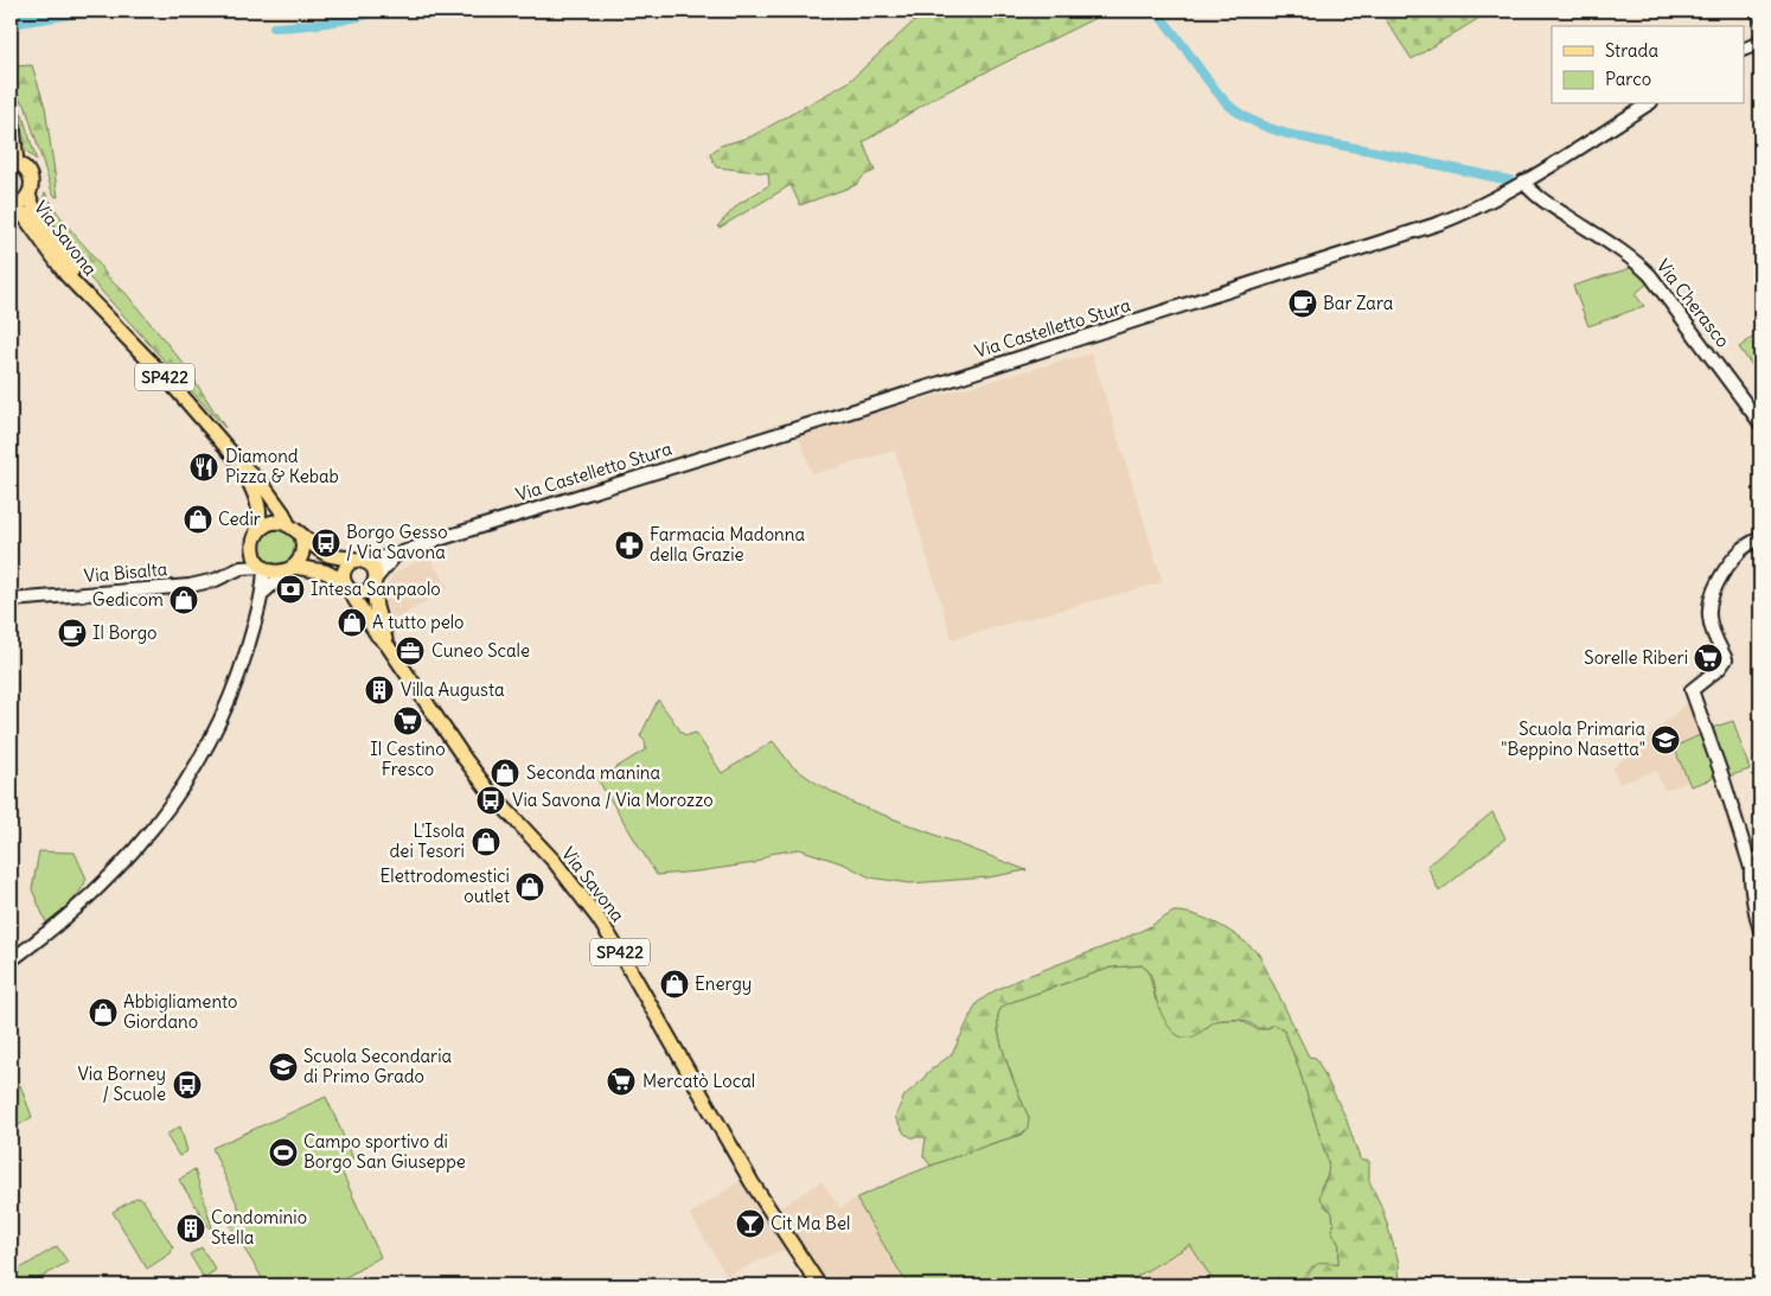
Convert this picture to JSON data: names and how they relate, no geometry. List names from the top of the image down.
{
  "streets": {
    "main road": ["Via Savona", "SP422"],
    "street": ["Via Cherasco", "Via Castelletto Stura", "Via Bisalta"]
  },
  "crossings": [
    ["Via Savona", "Via Castelletto Stura"],
    ["Via Savona", "SP422"],
    ["Via Savona", "Via Bisalta"],
    ["Via Cherasco", "Via Castelletto Stura"],
    ["Via Castelletto Stura", "SP422"],
    ["SP422", "Via Bisalta"]
  ],
  "places": {
    "cafe": ["Bar Zara", "Il Borgo"],
    "restaurant": ["Diamond Pizza & Kebab"],
    "shop": [
      "Cedir",
      "Gedicom",
      "A tutto pelo",
      "Seconda manina",
      "L'Isola dei Tesori",
      "Elettrodomestici outlet",
      "Energy",
      "Abbigliamento Giordano"
    ],
    "bus stop": ["Borgo Gesso / Via Savona", "Via Savona / Via Morozzo", "Via Borney / Scuole"],
    "pharmacy": ["Farmacia Madonna della Grazie"],
    "bank": ["Intesa Sanpaolo"],
    "office": ["Cuneo Scale"],
    "supermarket": ["Sorelle Riberi", "Il Cestino Fresco", "Mercatò Local"],
    "building": ["Villa Augusta", "Condominio Stella"],
    "school or university": ["Scuola Primaria \"Beppino Nasetta\"", "Scuola Secondaria di Primo Grado"],
    "sports": ["Campo sportivo di Borgo San Giuseppe"],
    "bar": ["Cit Ma Bel"]
  },
  "legend": ["Strada", "Parco"]
}
